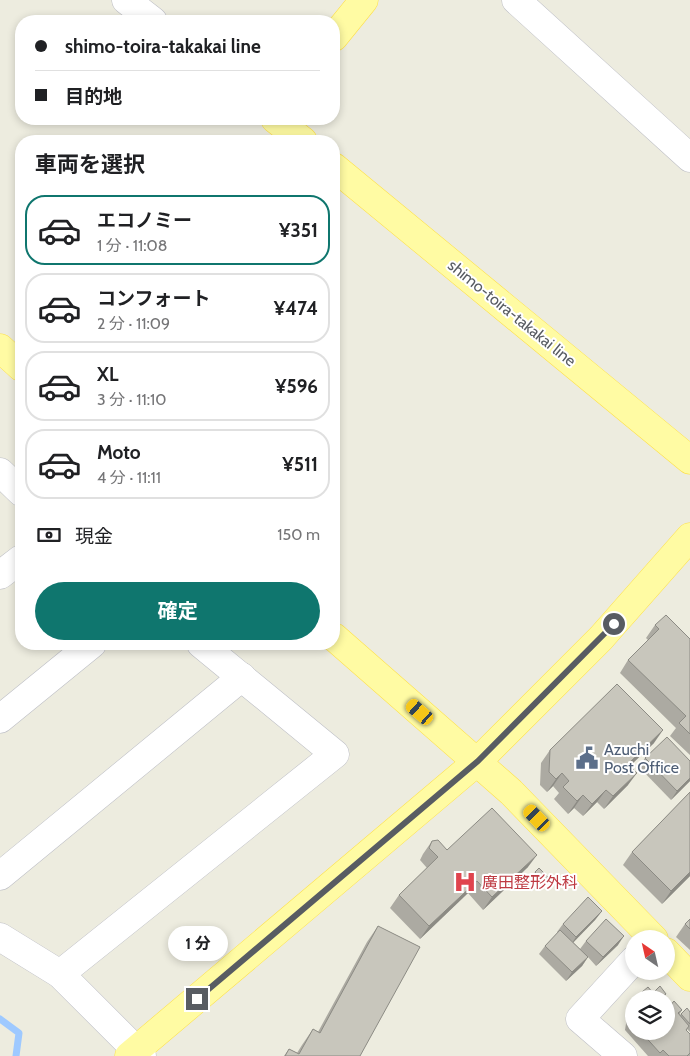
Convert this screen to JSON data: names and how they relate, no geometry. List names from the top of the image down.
{
  "streets": {
    "main road": ["shimo-toira-takakai line"]
  },
  "places": {
    "public building": ["Azuchi Post Office"],
    "hospital": ["廣田整形外科"]
  },
  "north": "top left",
  "page": {
    "banner": ["shimo-toira-takakai line", "目的地"],
    "heading": "車両を選択",
    "list": [
      {
        "name": "エコノミー",
        "note": "1 分 · 11:08",
        "value": "¥351"
      },
      {
        "name": "コンフォート",
        "note": "2 分 · 11:09",
        "value": "¥474"
      },
      {
        "name": "XL",
        "note": "3 分 · 11:10",
        "value": "¥596"
      },
      {
        "name": "Moto",
        "note": "4 分 · 11:11",
        "value": "¥511"
      }
    ],
    "pay": ["現金", "150 m"],
    "buttons": "確定",
    "bubble": "1 分"
  }
}
